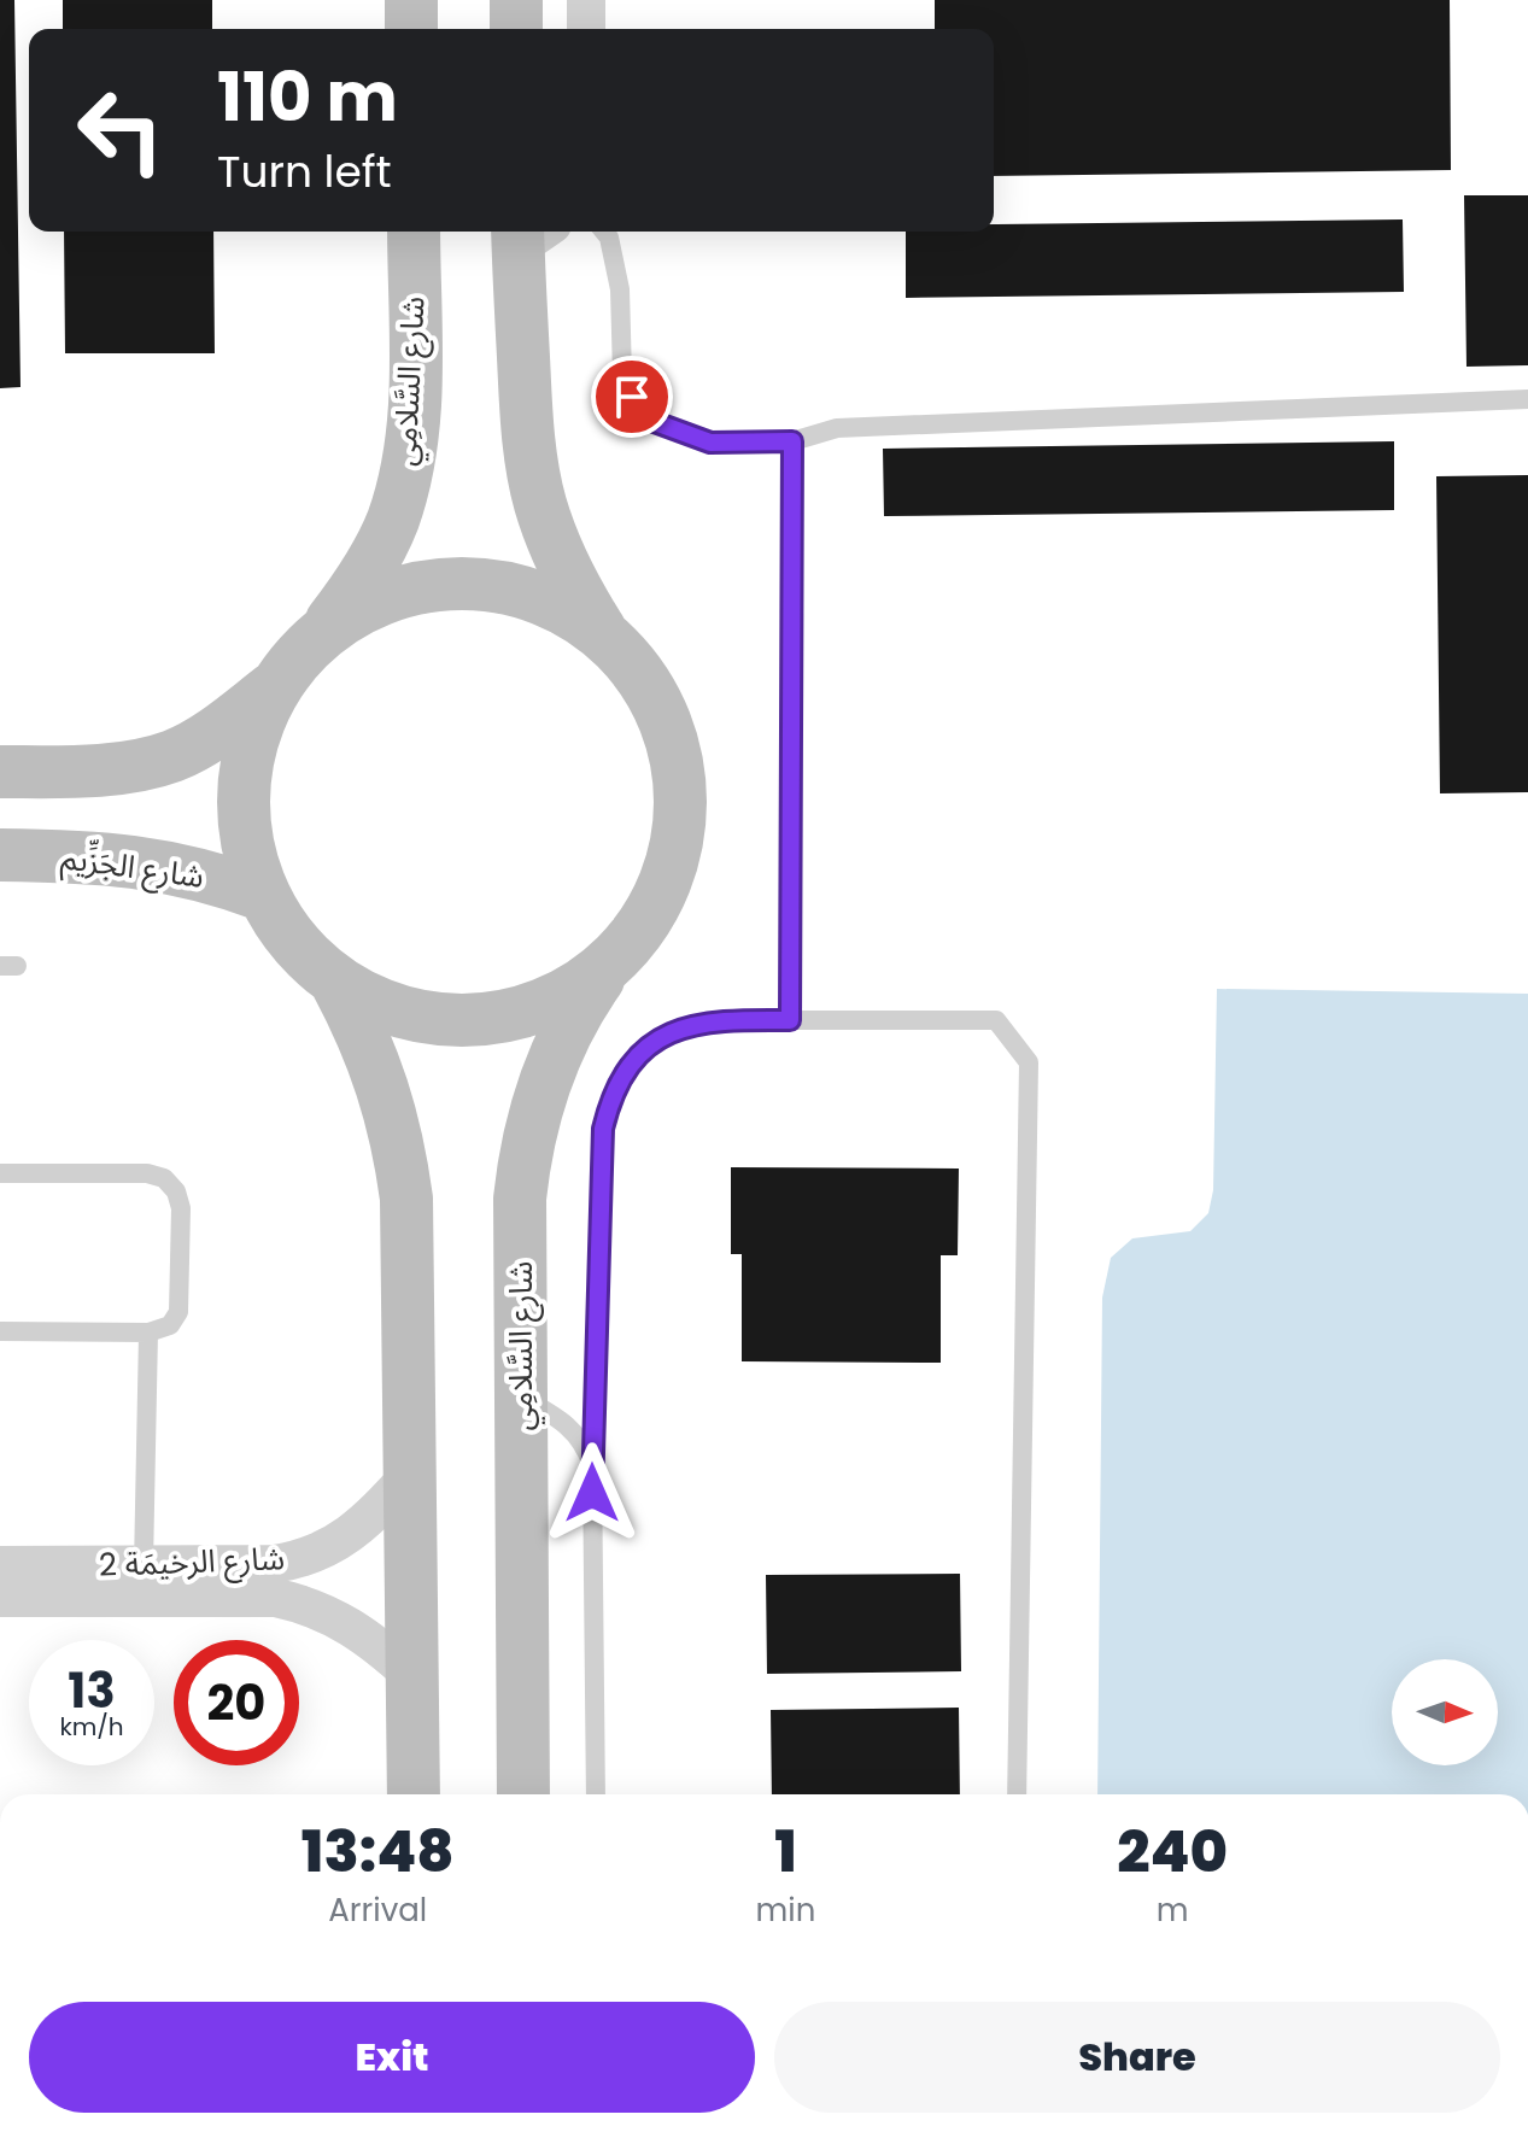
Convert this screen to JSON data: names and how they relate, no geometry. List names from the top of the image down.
{
  "streets": {
    "street": ["شارع السَّلامِي", "شارع الجَزِّيم", "شارع الرخيمَة 2"]
  },
  "north": "right",
  "page": {
    "turn": ["110 m", "Turn left"],
    "speed": "13 km/h",
    "limit": "20",
    "eta": [
      "13:48",
      "Arrival",
      "1",
      "min",
      "240",
      "m"
    ],
    "buttons": ["Exit", "Share"]
  }
}
